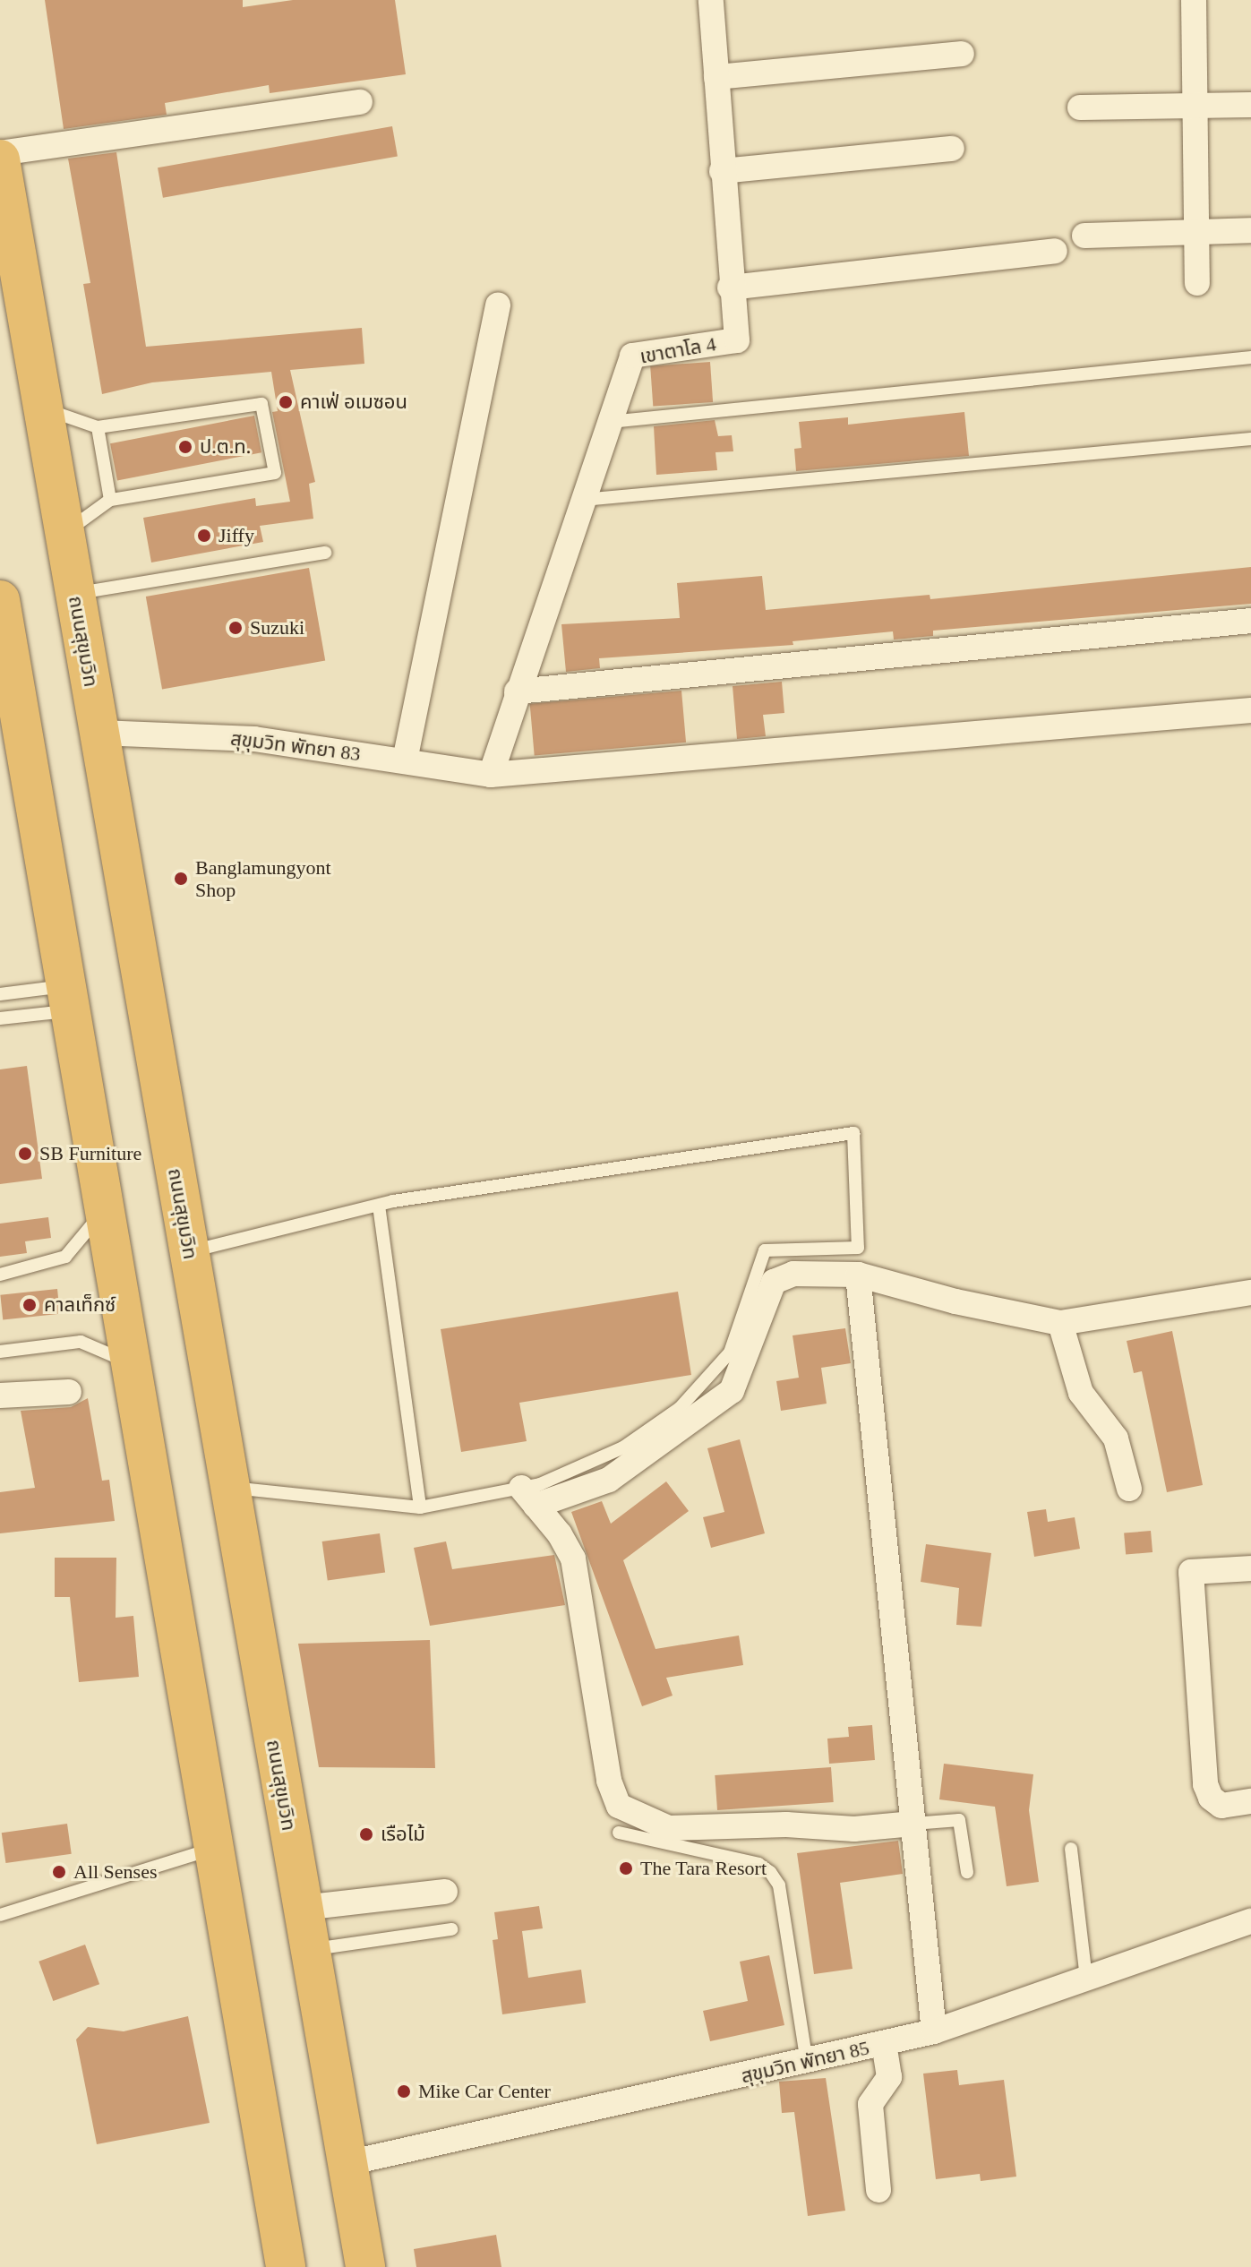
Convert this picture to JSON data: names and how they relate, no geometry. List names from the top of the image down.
{
  "streets": {
    "highway": ["ถนนสุขุมวิท"],
    "street": ["เขาตาโล 4", "สุขุมวิท พัทยา 83", "สุขุมวิท พัทยา 85"]
  },
  "crossings": [
    ["เขาตาโล 4", "สุขุมวิท พัทยา 83"],
    ["ถนนสุขุมวิท", "สุขุมวิท พัทยา 83"],
    ["ถนนสุขุมวิท", "สุขุมวิท พัทยา 85"]
  ],
  "places": [
    "คาเฟ่ อเมซอน",
    "ป.ต.ท.",
    "Jiffy",
    "Suzuki",
    "Banglamungyont Shop",
    "SB Furniture",
    "คาลเท็กซ์",
    "เรือไม้",
    "The Tara Resort",
    "All Senses",
    "Mike Car Center"
  ]
}
